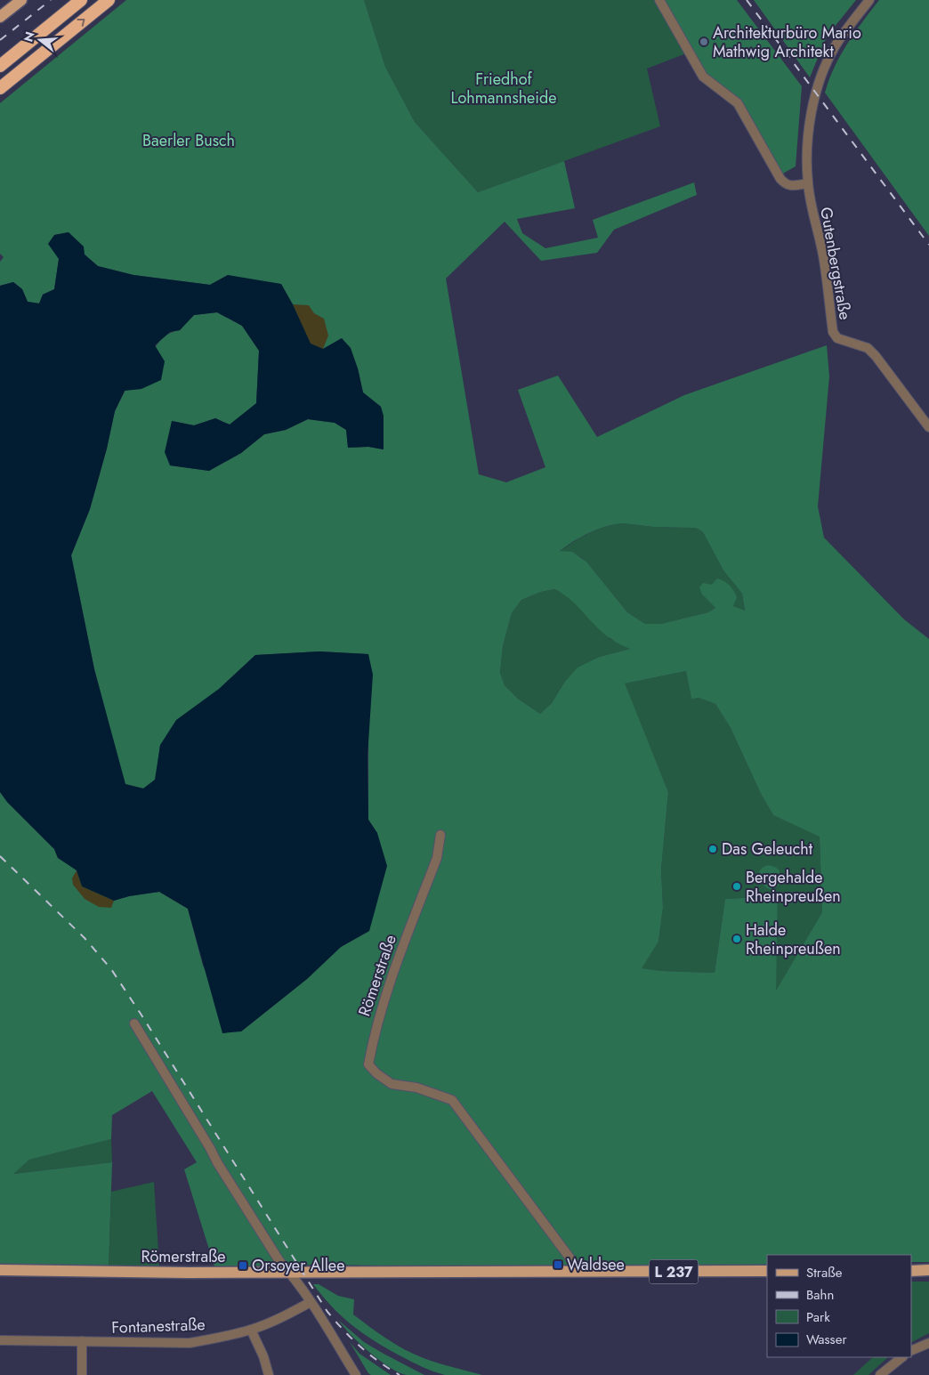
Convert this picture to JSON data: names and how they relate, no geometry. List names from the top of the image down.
{
  "streets": {
    "main road": ["Römerstraße", "L 237"],
    "street": ["Gutenbergstraße", "Fontanestraße"]
  },
  "parks": ["Friedhof Lohmannsheide", "Baerler Busch"],
  "places": {
    "other": [
      "Architekturbüro Mario Mathwig Architekt",
      "Das Geleucht",
      "Bergehalde Rheinpreußen",
      "Halde Rheinpreußen"
    ],
    "transit": ["Waldsee", "Orsoyer Allee"]
  },
  "legend": [
    "Straße",
    "Bahn",
    "Park",
    "Wasser"
  ],
  "north": "left"
}
